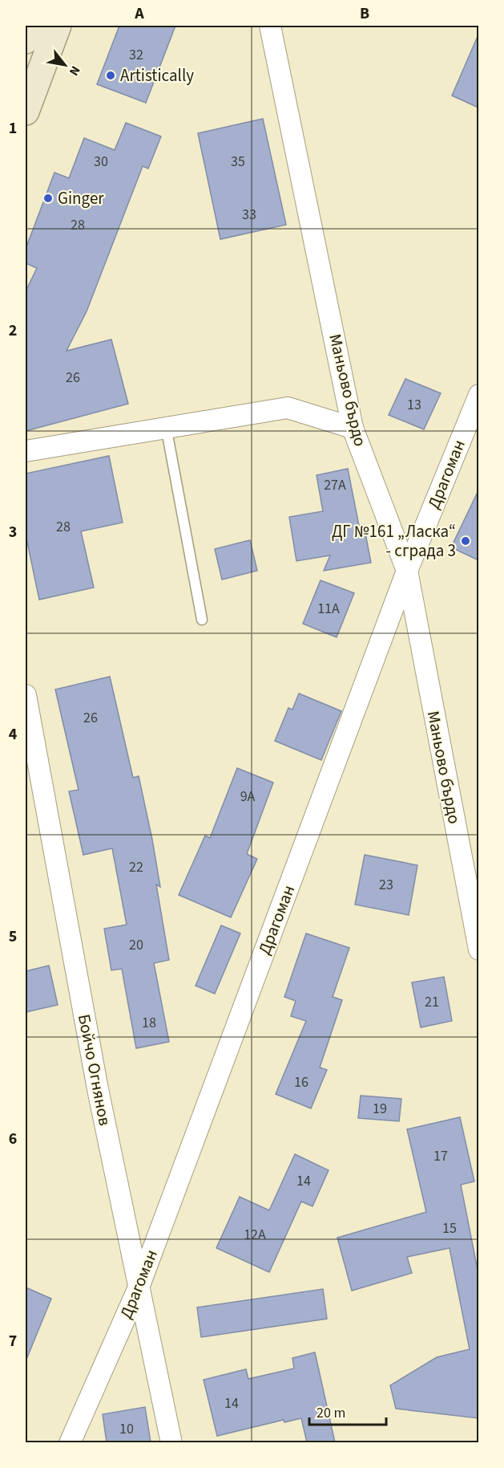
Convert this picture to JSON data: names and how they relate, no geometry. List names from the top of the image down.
{
  "streets": {
    "street": ["Маньово бърдо", "Драгоман", "Бойчо Огнянов"]
  },
  "crossings": [
    ["Маньово бърдо", "Драгоман"],
    ["Драгоман", "Бойчо Огнянов"]
  ],
  "places": ["Artistically", "Ginger", "ДГ №161 „Ласка“ - сграда 3"],
  "house_numbers": [
    "32",
    "30",
    "35",
    "33",
    "28",
    "26",
    "13",
    "27А",
    "28",
    "11А",
    "26",
    "9А",
    "22",
    "23",
    "20",
    "21",
    "18",
    "16",
    "19",
    "17",
    "14",
    "15",
    "12А",
    "14",
    "10"
  ],
  "scale_bar": "20 m",
  "north": "bottom right",
  "grid": {
    "columns": ["A", "B"],
    "rows": [
      "1",
      "2",
      "3",
      "4",
      "5",
      "6",
      "7"
    ]
  }
}
